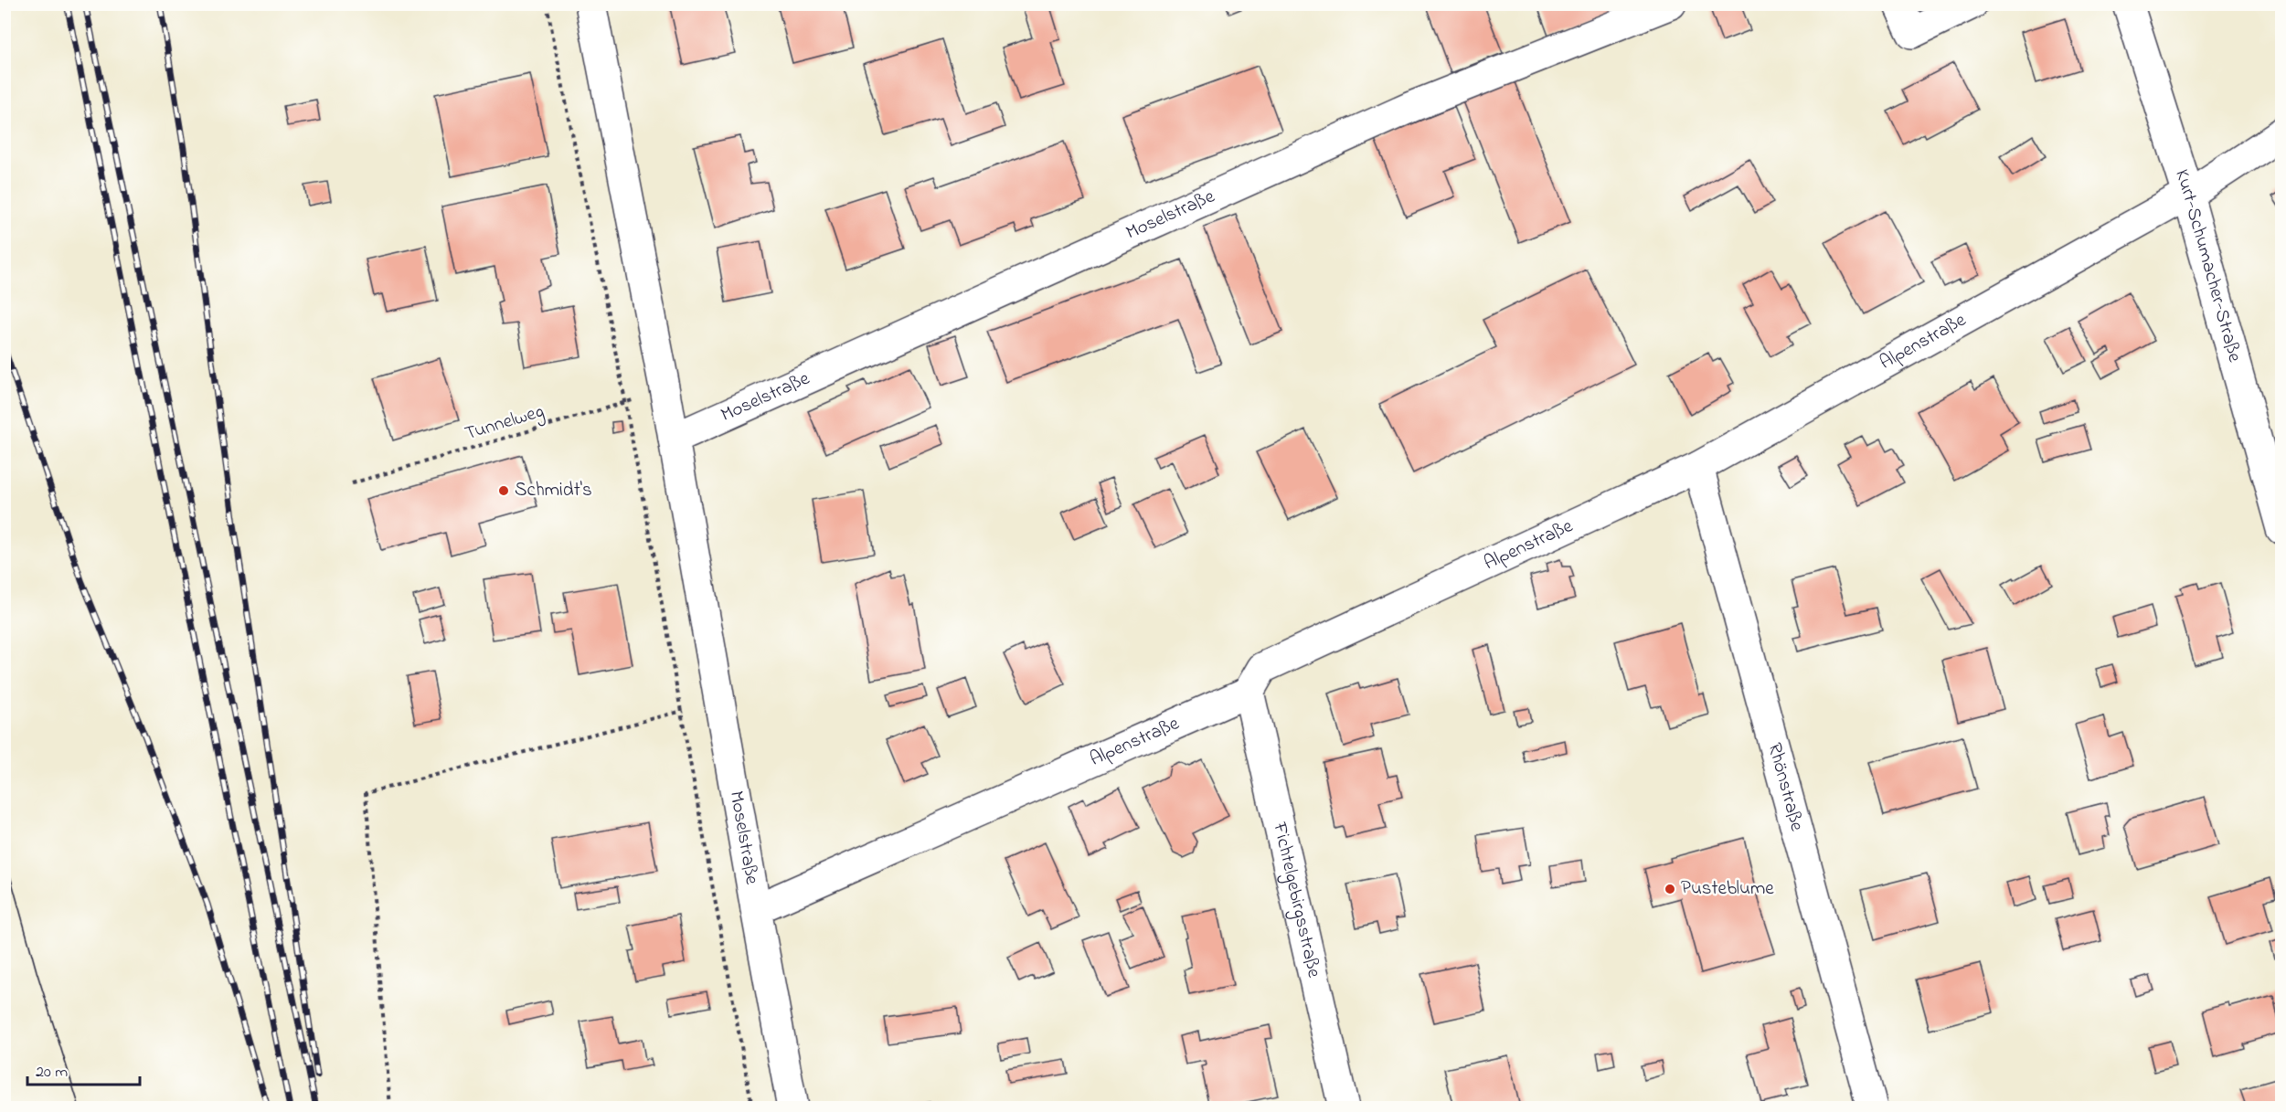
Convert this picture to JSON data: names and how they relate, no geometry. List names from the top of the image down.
{
  "streets": {
    "street": [
      "Moselstraße",
      "Kurt-Schumacher-Straße",
      "Alpenstraße",
      "Rhönstraße",
      "Fichtelgebirgsstraße"
    ],
    "path": ["Tunnelweg"]
  },
  "crossings": [
    ["Moselstraße", "Alpenstraße"],
    ["Moselstraße", "Tunnelweg"],
    ["Kurt-Schumacher-Straße", "Alpenstraße"],
    ["Alpenstraße", "Rhönstraße"],
    ["Alpenstraße", "Fichtelgebirgsstraße"]
  ],
  "places": ["Schmidt's", "Pusteblume"],
  "scale_bar": "20 m"
}
